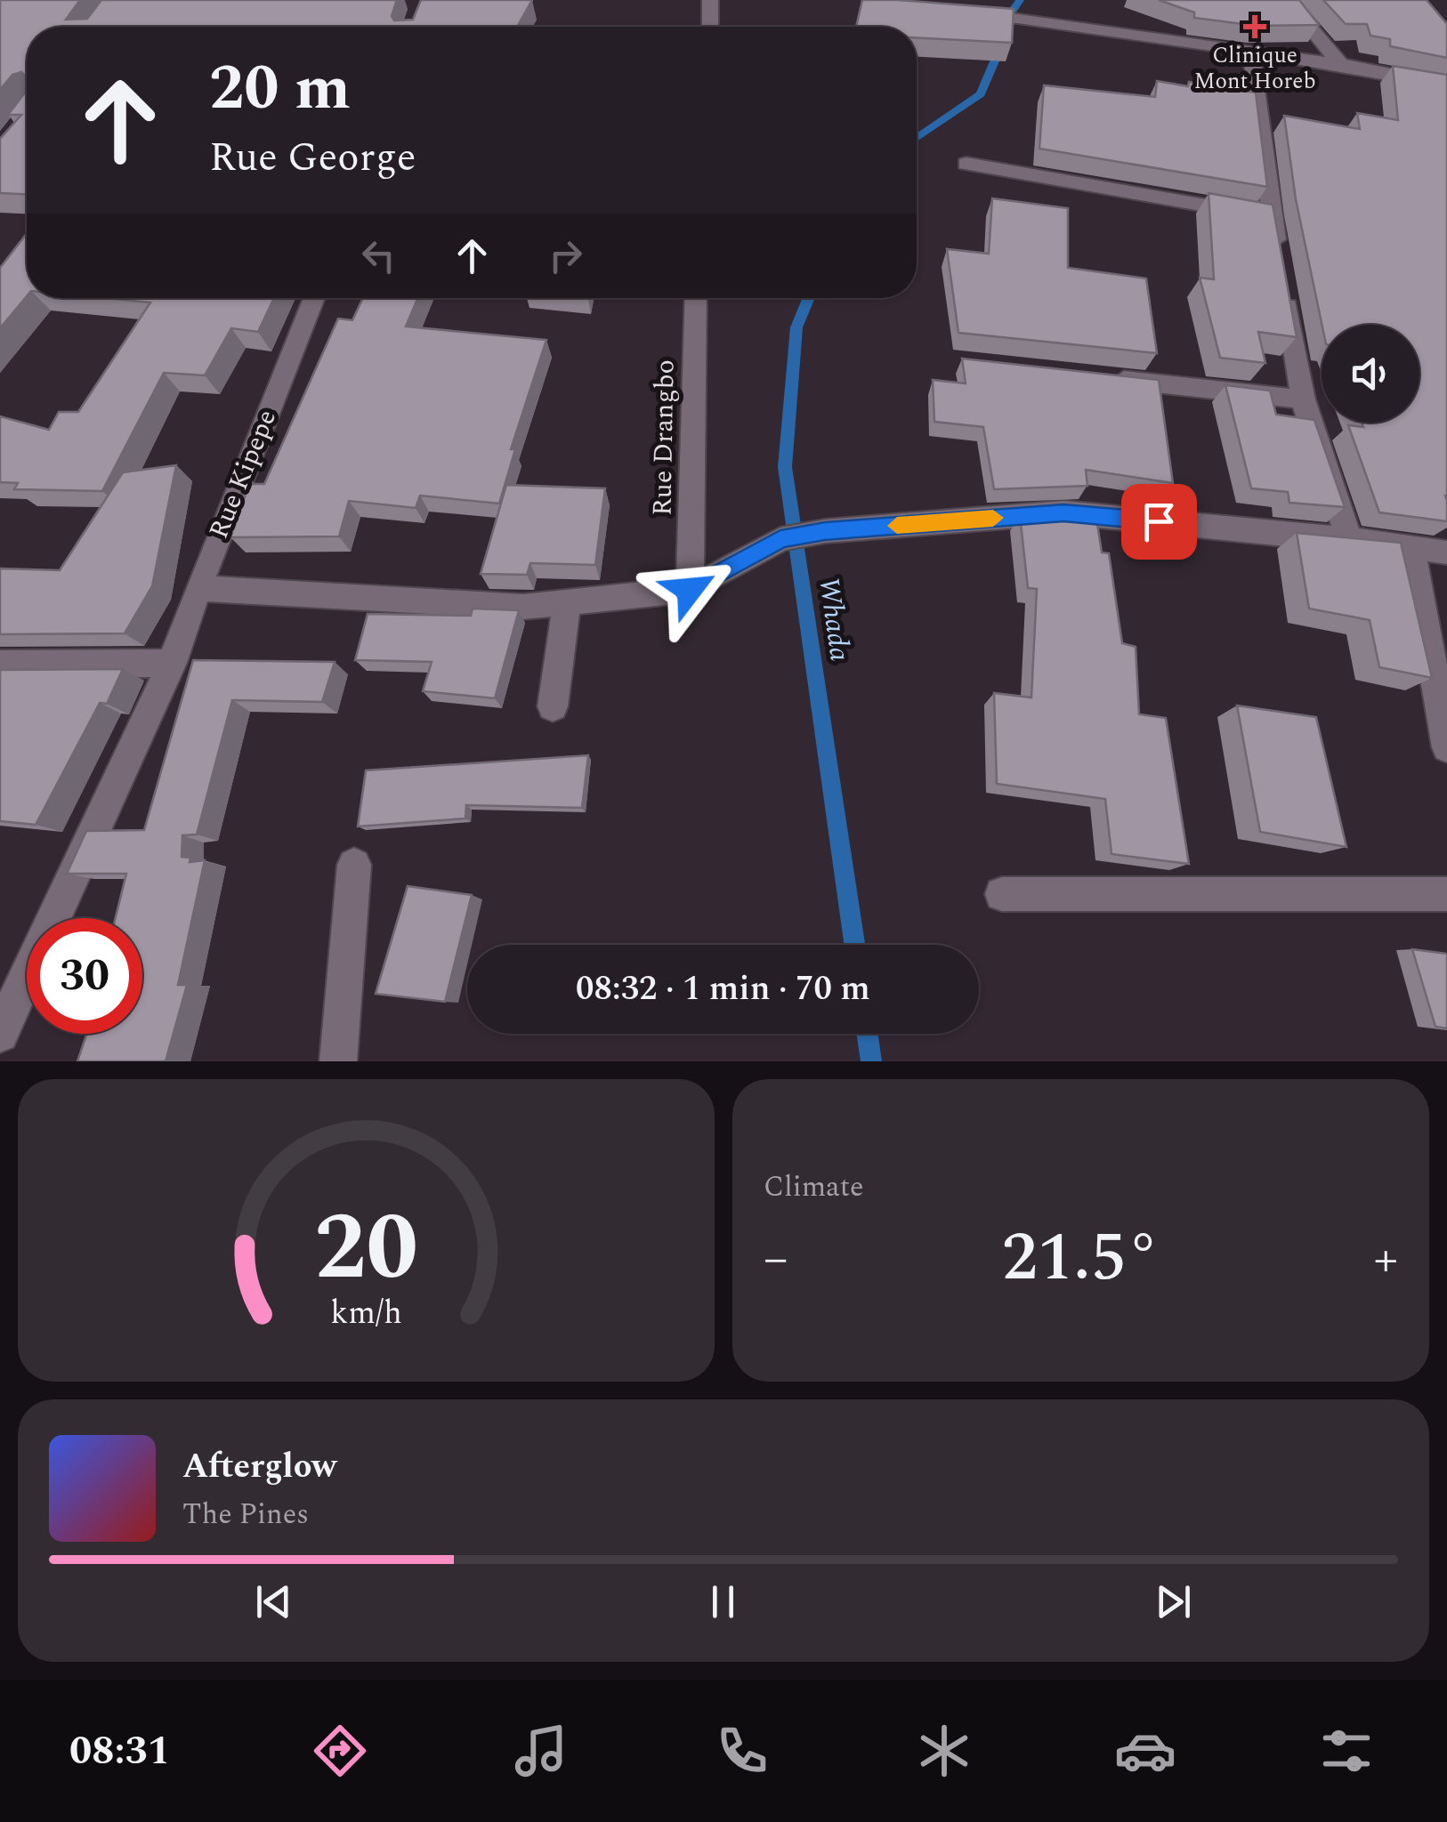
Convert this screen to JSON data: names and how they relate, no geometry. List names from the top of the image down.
{
  "streets": {
    "street": ["Rue Drangbo", "Rue Kipepe"]
  },
  "water": ["Whada"],
  "places": {
    "health": ["Clinique Mont Horeb"]
  },
  "page": {
    "turn": ["20 m", "Rue George"],
    "limit": "30",
    "trip": "08:32 · 1 min · 70 m",
    "tile": "Climate",
    "heat": ["−", "21.5°", "+"],
    "song": ["Afterglow", "The Pines"],
    "tabs": "08:31",
    "gauge": ["20", "km/h"]
  }
}
